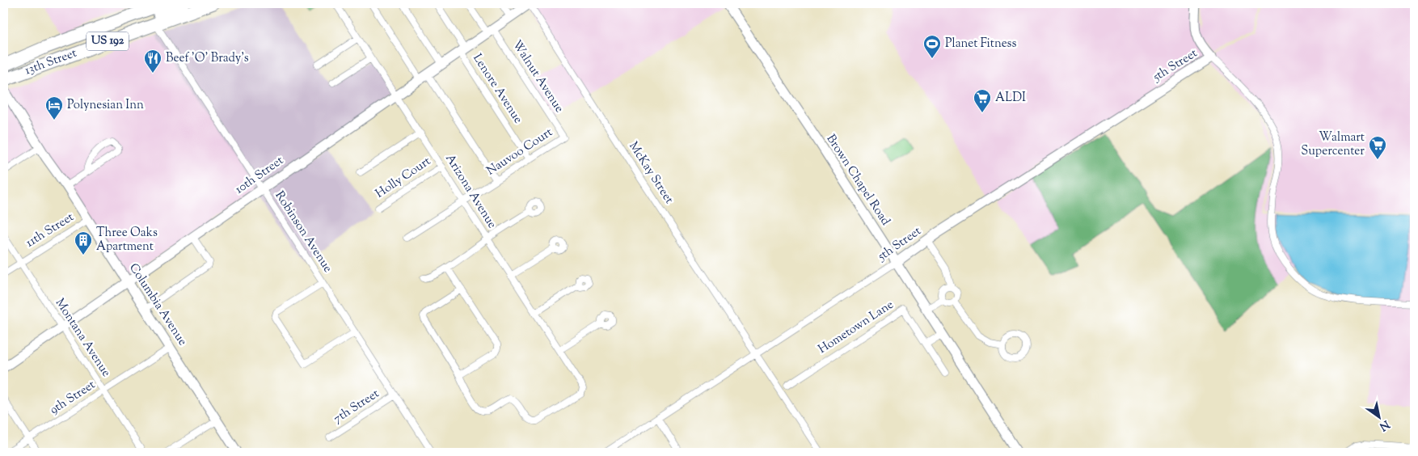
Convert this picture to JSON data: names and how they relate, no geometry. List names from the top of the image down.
{
  "streets": {
    "highway": ["US 192", "13th Street"],
    "street": [
      "5th Street",
      "Walnut Avenue",
      "Lenore Avenue",
      "Nauvoo Court",
      "McKay Street",
      "10th Street",
      "Holly Court",
      "Brown Chapel Road",
      "Arizona Avenue",
      "11th Street",
      "Robinson Avenue",
      "Columbia Avenue",
      "Hometown Lane",
      "Montana Avenue",
      "9th Street",
      "7th Street"
    ]
  },
  "crossings": [
    ["13th Street", "Robinson Avenue"],
    ["5th Street", "McKay Street"],
    ["5th Street", "Brown Chapel Road"],
    ["Walnut Avenue", "Nauvoo Court"],
    ["Walnut Avenue", "10th Street"],
    ["Lenore Avenue", "Nauvoo Court"],
    ["Lenore Avenue", "10th Street"],
    ["Nauvoo Court", "Arizona Avenue"],
    ["McKay Street", "10th Street"],
    ["10th Street", "Arizona Avenue"],
    ["10th Street", "Robinson Avenue"],
    ["10th Street", "Columbia Avenue"],
    ["10th Street", "Montana Avenue"],
    ["Holly Court", "Arizona Avenue"],
    ["11th Street", "Columbia Avenue"],
    ["11th Street", "Montana Avenue"],
    ["Robinson Avenue", "7th Street"],
    ["Columbia Avenue", "9th Street"],
    ["Montana Avenue", "9th Street"]
  ],
  "places": {
    "sports": ["Planet Fitness"],
    "restaurant": ["Beef 'O' Brady's"],
    "supermarket": ["ALDI", "Walmart Supercenter"],
    "hotel": ["Polynesian Inn"],
    "building": ["Three Oaks Apartment"]
  },
  "north": "bottom right"
}
